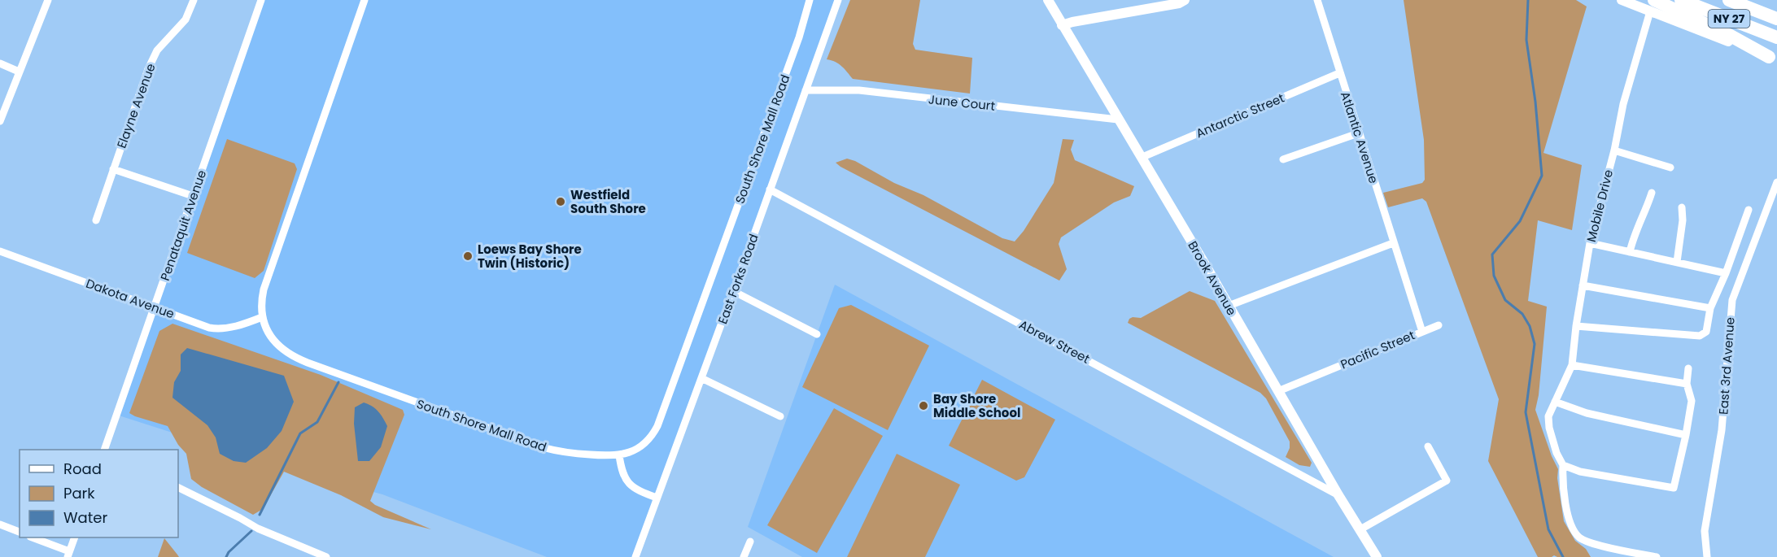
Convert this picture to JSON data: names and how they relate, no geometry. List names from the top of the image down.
{
  "streets": {
    "highway": ["NY 27"],
    "street": [
      "June Court",
      "Elayne Avenue",
      "Antarctic Street",
      "Atlantic Avenue",
      "South Shore Mall Road",
      "Mobile Drive",
      "Penataquit Avenue",
      "Brook Avenue",
      "East Forks Road",
      "Dakota Avenue",
      "Abrew Street",
      "Pacific Street",
      "East 3rd Avenue"
    ]
  },
  "crossings": [
    ["June Court", "Brook Avenue"],
    ["June Court", "East Forks Road"],
    ["Antarctic Street", "Atlantic Avenue"],
    ["Antarctic Street", "Brook Avenue"],
    ["Atlantic Avenue", "Pacific Street"],
    ["South Shore Mall Road", "Dakota Avenue"],
    ["Penataquit Avenue", "Dakota Avenue"],
    ["Brook Avenue", "Abrew Street"],
    ["Brook Avenue", "Pacific Street"],
    ["East Forks Road", "Abrew Street"]
  ],
  "places": ["Westfield South Shore", "Loews Bay Shore Twin (Historic)", "Bay Shore Middle School"],
  "legend": ["Road", "Park", "Water"]
}
